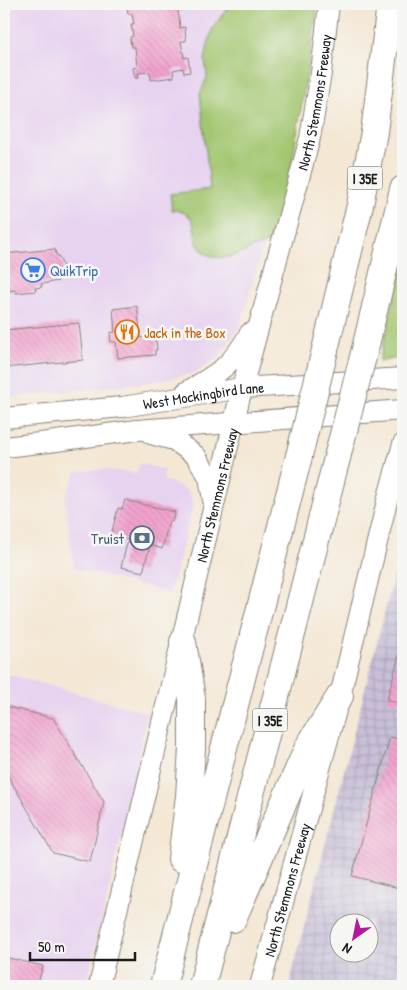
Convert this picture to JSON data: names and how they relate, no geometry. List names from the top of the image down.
{
  "streets": {
    "highway": ["I 35E"],
    "main road": ["North Stemmons Freeway", "West Mockingbird Lane"]
  },
  "crossings": [
    ["North Stemmons Freeway", "West Mockingbird Lane"]
  ],
  "places": {
    "supermarket": ["QuikTrip"],
    "restaurant": ["Jack in the Box"],
    "bank": ["Truist"]
  },
  "scale_bar": "50 m",
  "north": "bottom left"
}
